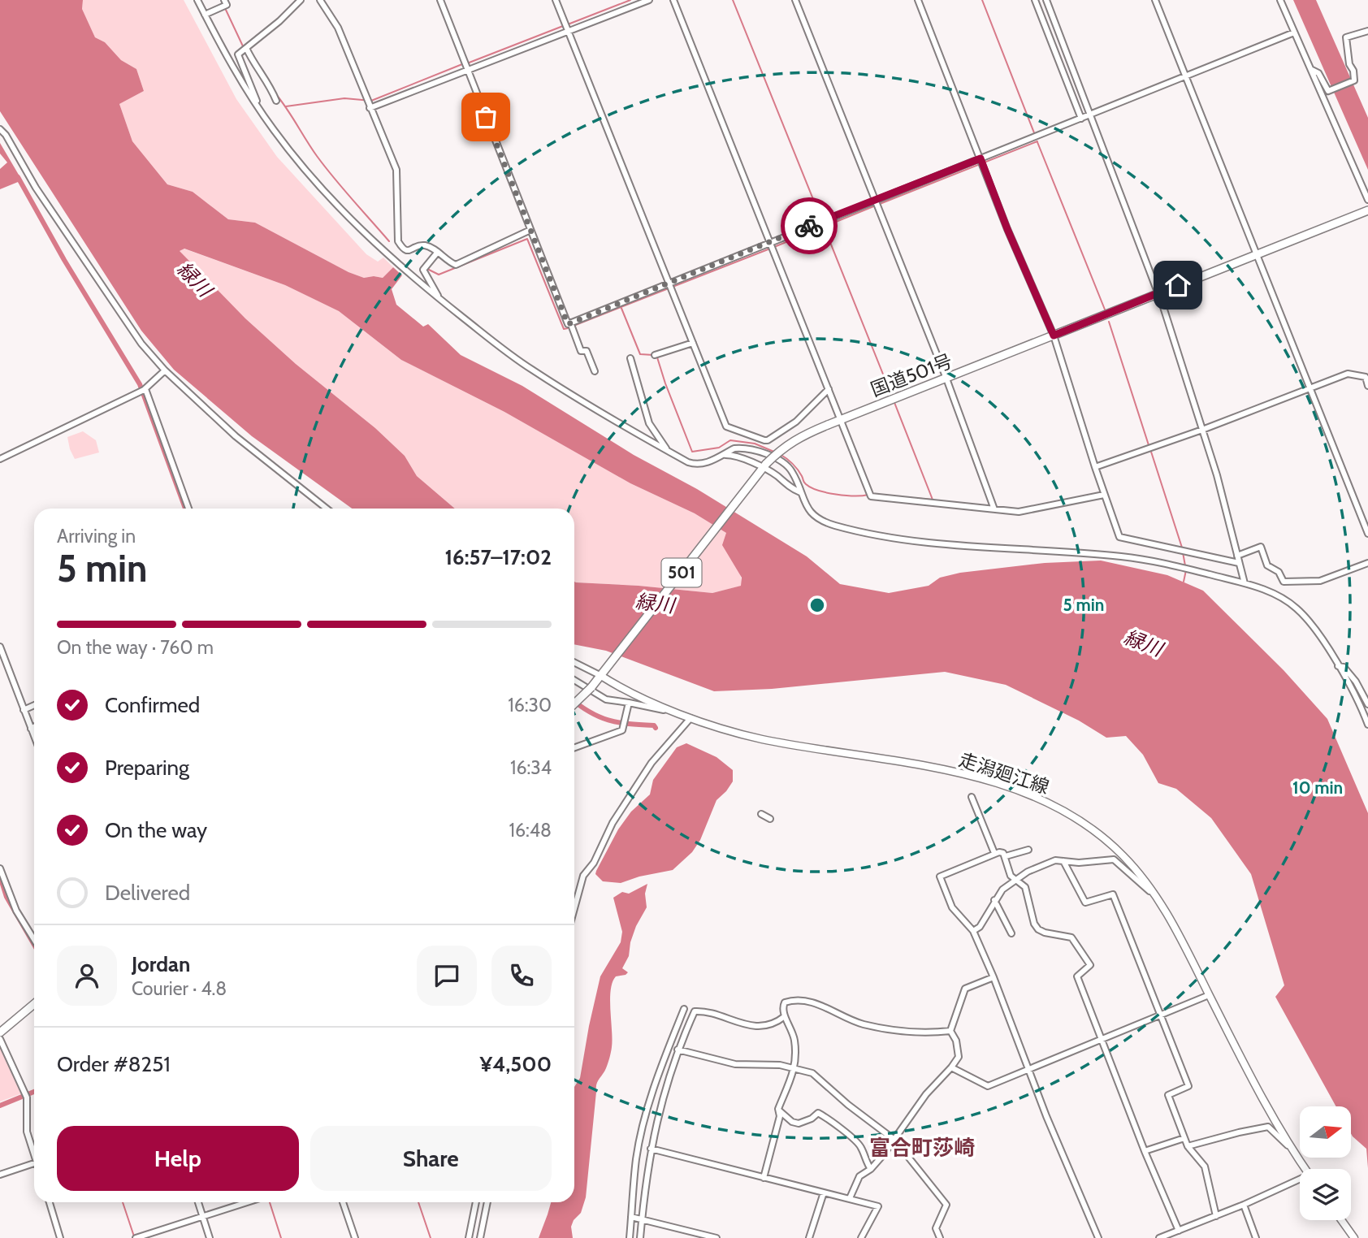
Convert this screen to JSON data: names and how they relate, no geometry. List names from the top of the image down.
{
  "streets": {
    "highway": ["国道501号", "501"],
    "main road": ["走潟廻江線"]
  },
  "crossings": [
    ["国道501号", "走潟廻江線"]
  ],
  "districts": ["富合町莎崎"],
  "water": ["緑川"],
  "north": "right",
  "page": {
    "heading": ["5 min", "Arriving in", "16:57–17:02"],
    "panel": [
      "Jordan",
      "Courier · 4.8",
      "Order #8251",
      "¥4,500"
    ],
    "bar": "On the way · 760 m",
    "list": [
      ["Confirmed", "16:30"],
      ["Preparing", "16:34"],
      ["On the way", "16:48"],
      "Delivered"
    ],
    "buttons": ["Help", "Share"]
  },
  "rings": ["5 min", "10 min"]
}
